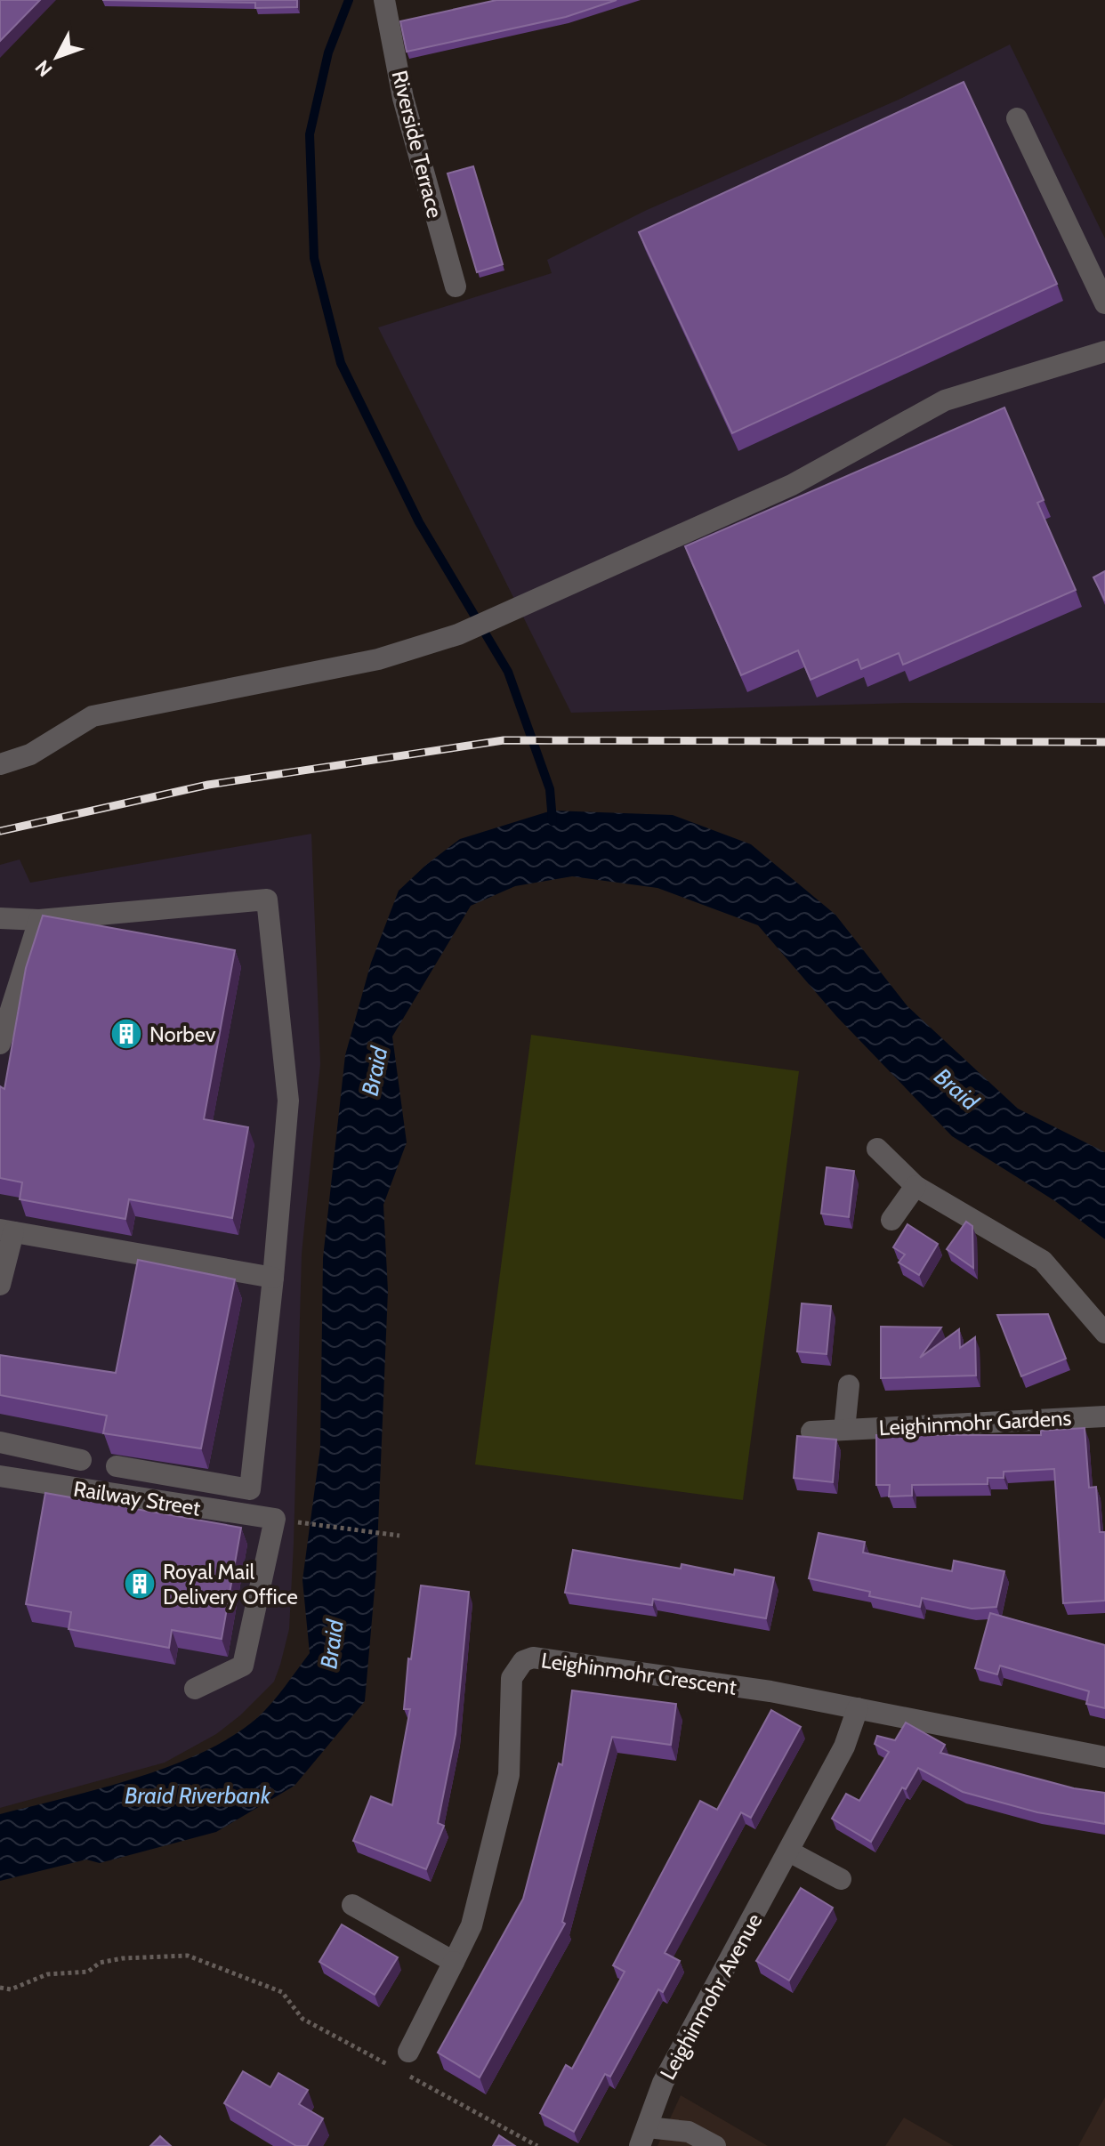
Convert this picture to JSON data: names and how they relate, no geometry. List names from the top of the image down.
{
  "streets": {
    "street": [
      "Riverside Terrace",
      "Leighinmohr Gardens",
      "Railway Street",
      "Leighinmohr Crescent",
      "Leighinmohr Avenue"
    ]
  },
  "crossings": [
    ["Leighinmohr Crescent", "Leighinmohr Avenue"]
  ],
  "water": ["Braid", "Braid Riverbank"],
  "places": {
    "building": ["Norbev", "Royal Mail Delivery Office"]
  },
  "north": "bottom left"
}
